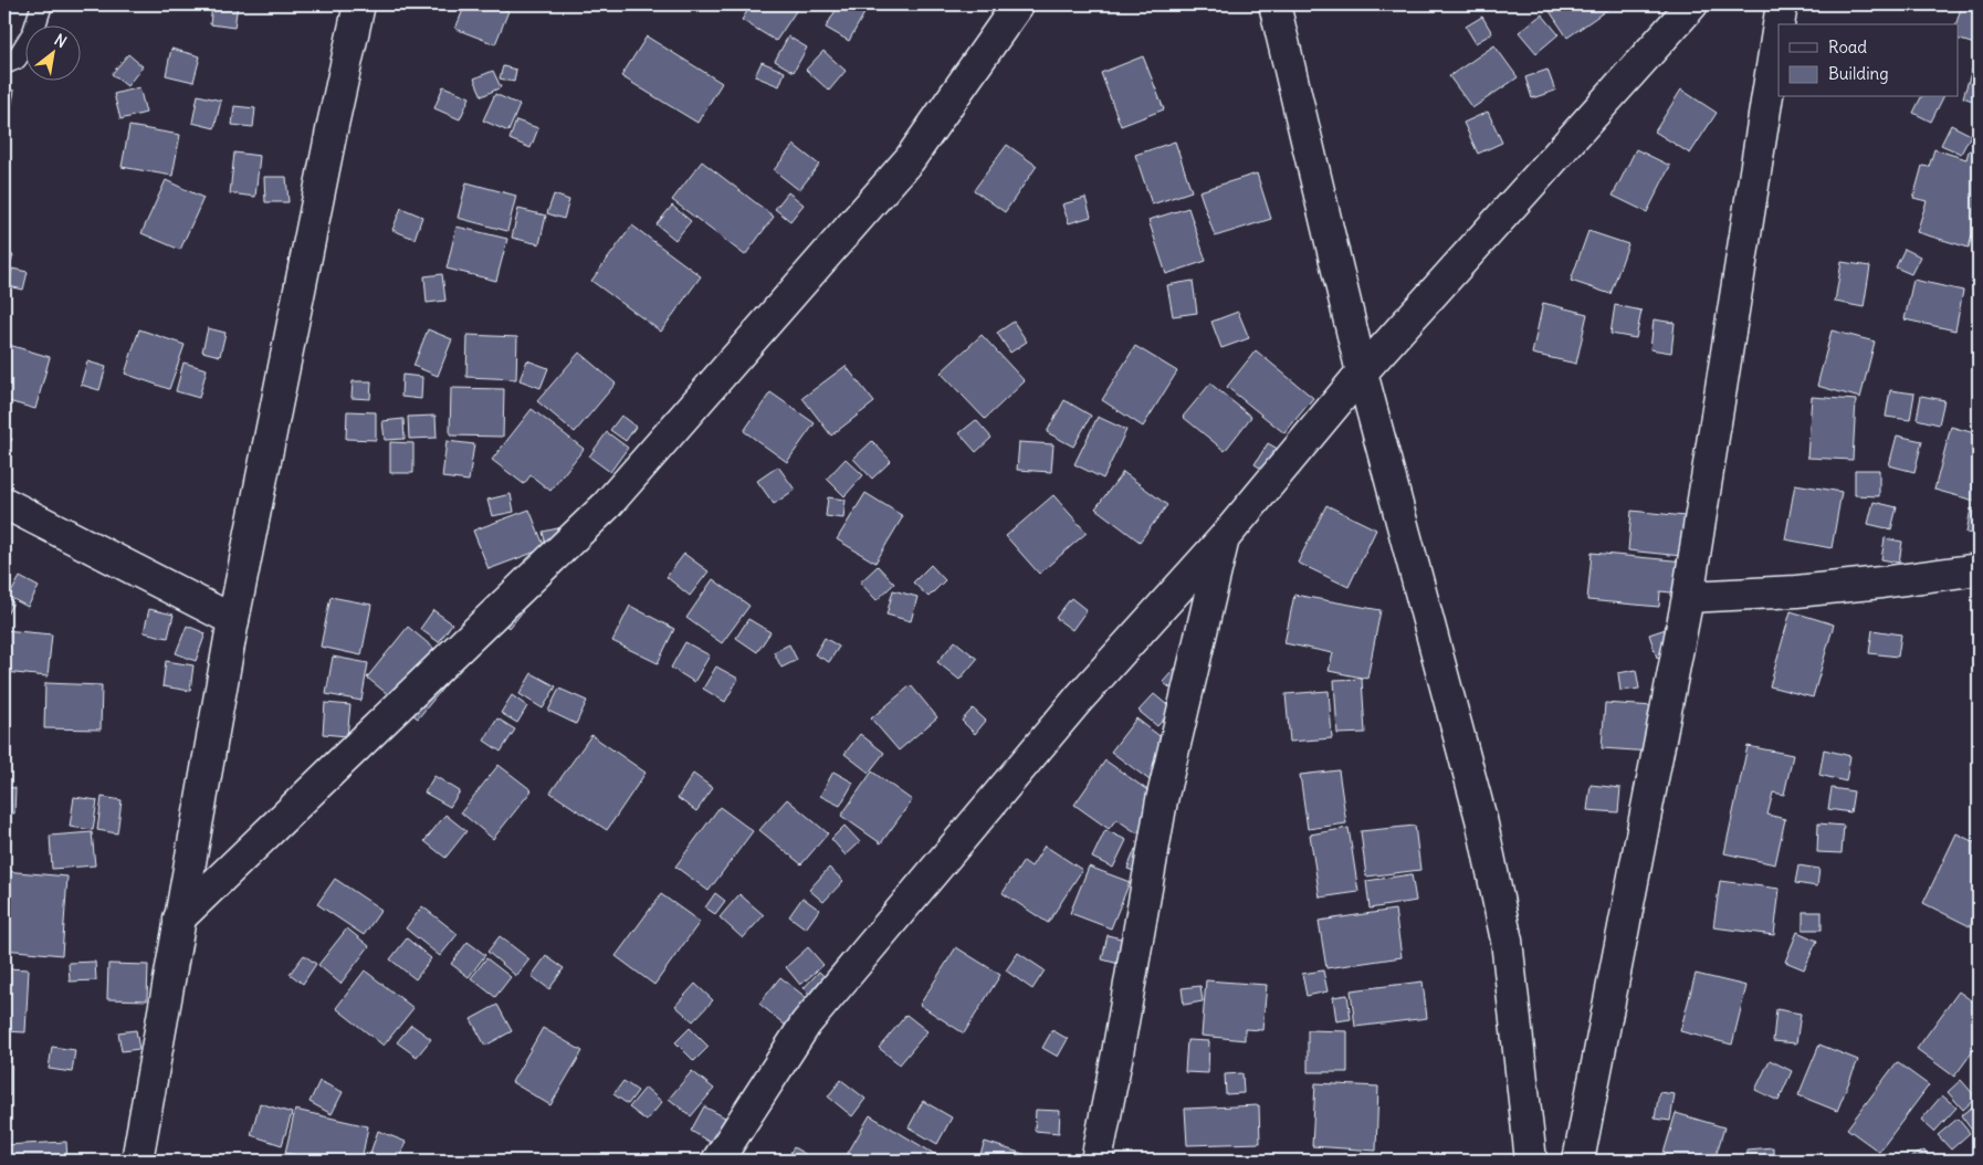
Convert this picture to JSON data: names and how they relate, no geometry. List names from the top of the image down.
{
  "legend": ["Road", "Building"],
  "north": "top right"
}
